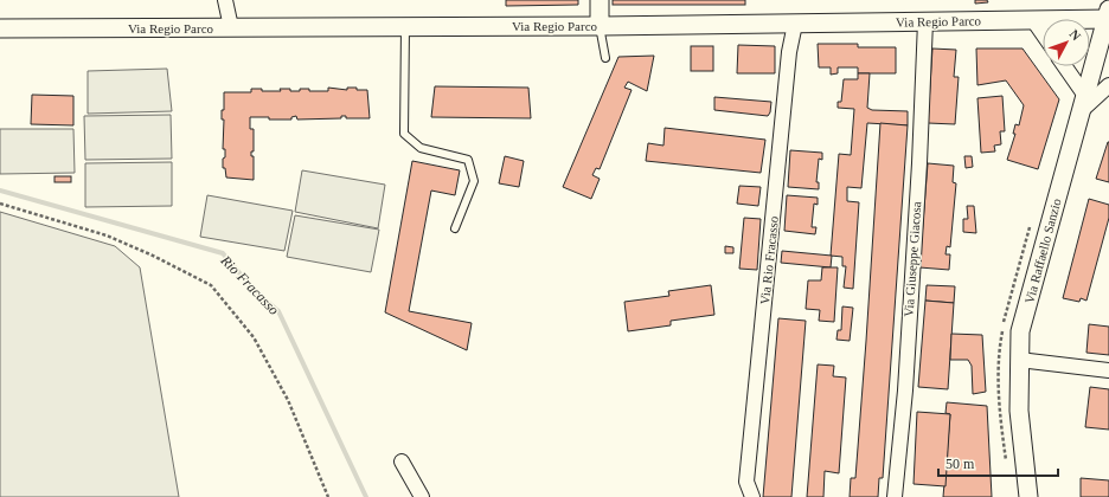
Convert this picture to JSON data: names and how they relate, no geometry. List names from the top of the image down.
{
  "streets": {
    "street": [
      "Via Regio Parco",
      "Via Raffaello Sanzio",
      "Via Giuseppe Giacosa",
      "Via Rio Fracasso"
    ]
  },
  "crossings": [
    ["Via Regio Parco", "Via Raffaello Sanzio"],
    ["Via Regio Parco", "Via Giuseppe Giacosa"],
    ["Via Regio Parco", "Via Rio Fracasso"]
  ],
  "water": ["Rio Fracasso"],
  "scale_bar": "50 m",
  "north": "top right"
}
